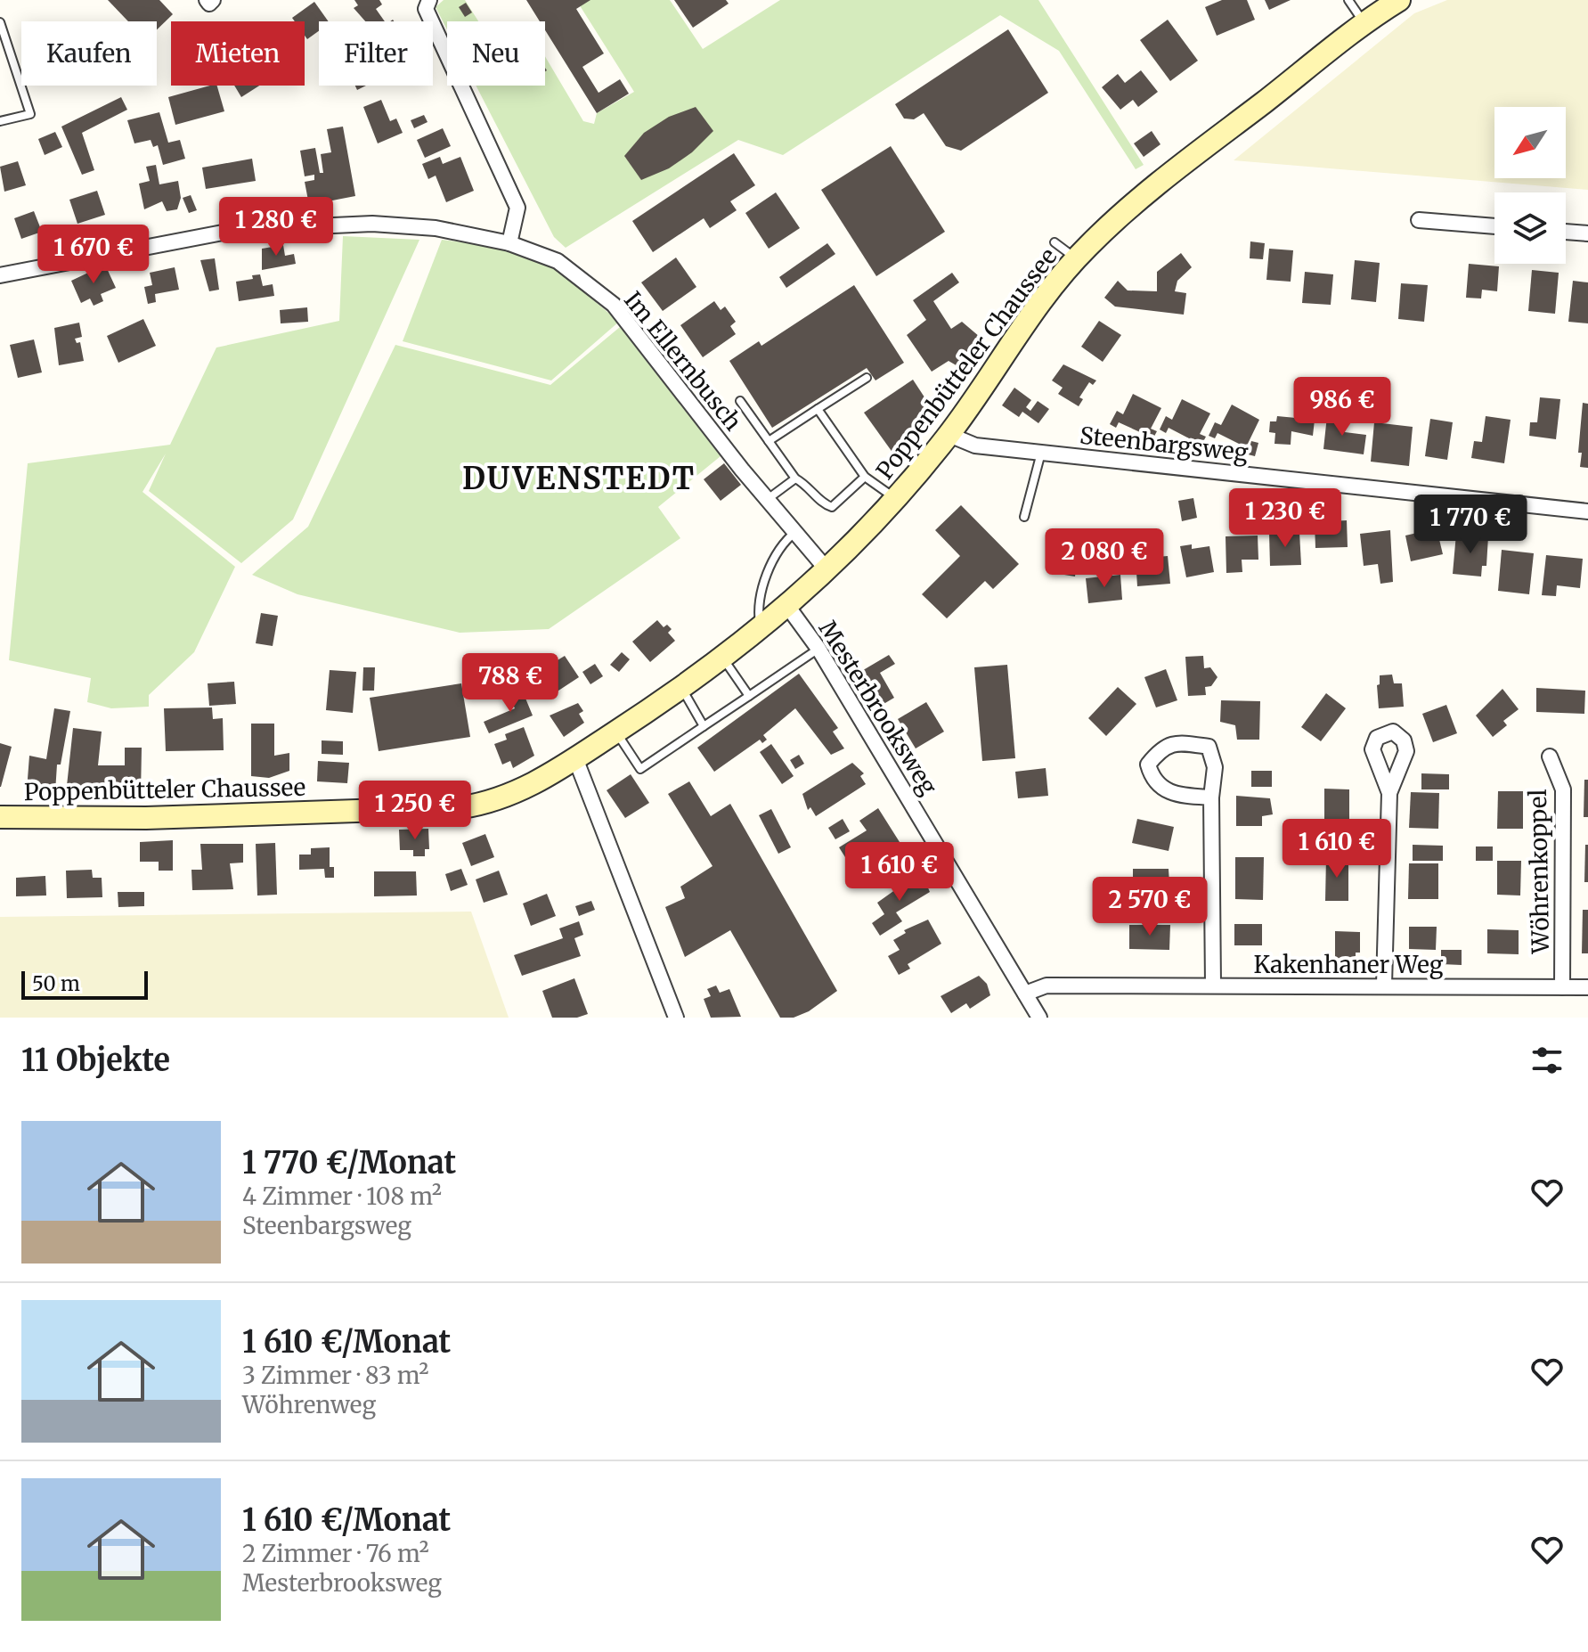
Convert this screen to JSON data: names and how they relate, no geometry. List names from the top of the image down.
{
  "streets": {
    "main road": ["Poppenbütteler Chaussee"],
    "street": [
      "Im Ellernbusch",
      "Steenbargsweg",
      "Mesterbrooksweg",
      "Wöhrenkoppel",
      "Kakenhaner Weg"
    ]
  },
  "crossings": [
    ["Im Ellernbusch", "Poppenbütteler Chaussee"],
    ["Poppenbütteler Chaussee", "Steenbargsweg"],
    ["Poppenbütteler Chaussee", "Mesterbrooksweg"],
    ["Mesterbrooksweg", "Kakenhaner Weg"],
    ["Wöhrenkoppel", "Kakenhaner Weg"]
  ],
  "districts": ["DUVENSTEDT"],
  "scale_bar": "50 m",
  "north": "bottom left",
  "page": {
    "chip": [
      "Kaufen",
      "Mieten",
      "Filter",
      "Neu"
    ],
    "price": [
      "1 280 €",
      "1 670 €",
      "986 €",
      "1 230 €",
      "1 770 €",
      "2 080 €",
      "788 €",
      "1 250 €",
      "1 610 €",
      "1 610 €",
      "2 570 €"
    ],
    "scale": "50 m",
    "heading": "11 Objekte",
    "list": [
      {
        "name": "1 770 €/Monat",
        "note": "4 Zimmer · 108 m² · Steenbargsweg"
      },
      {
        "name": "1 610 €/Monat",
        "note": "3 Zimmer · 83 m² · Wöhrenweg"
      },
      {
        "name": "1 610 €/Monat",
        "note": "2 Zimmer · 76 m² · Mesterbrooksweg"
      }
    ]
  }
}
